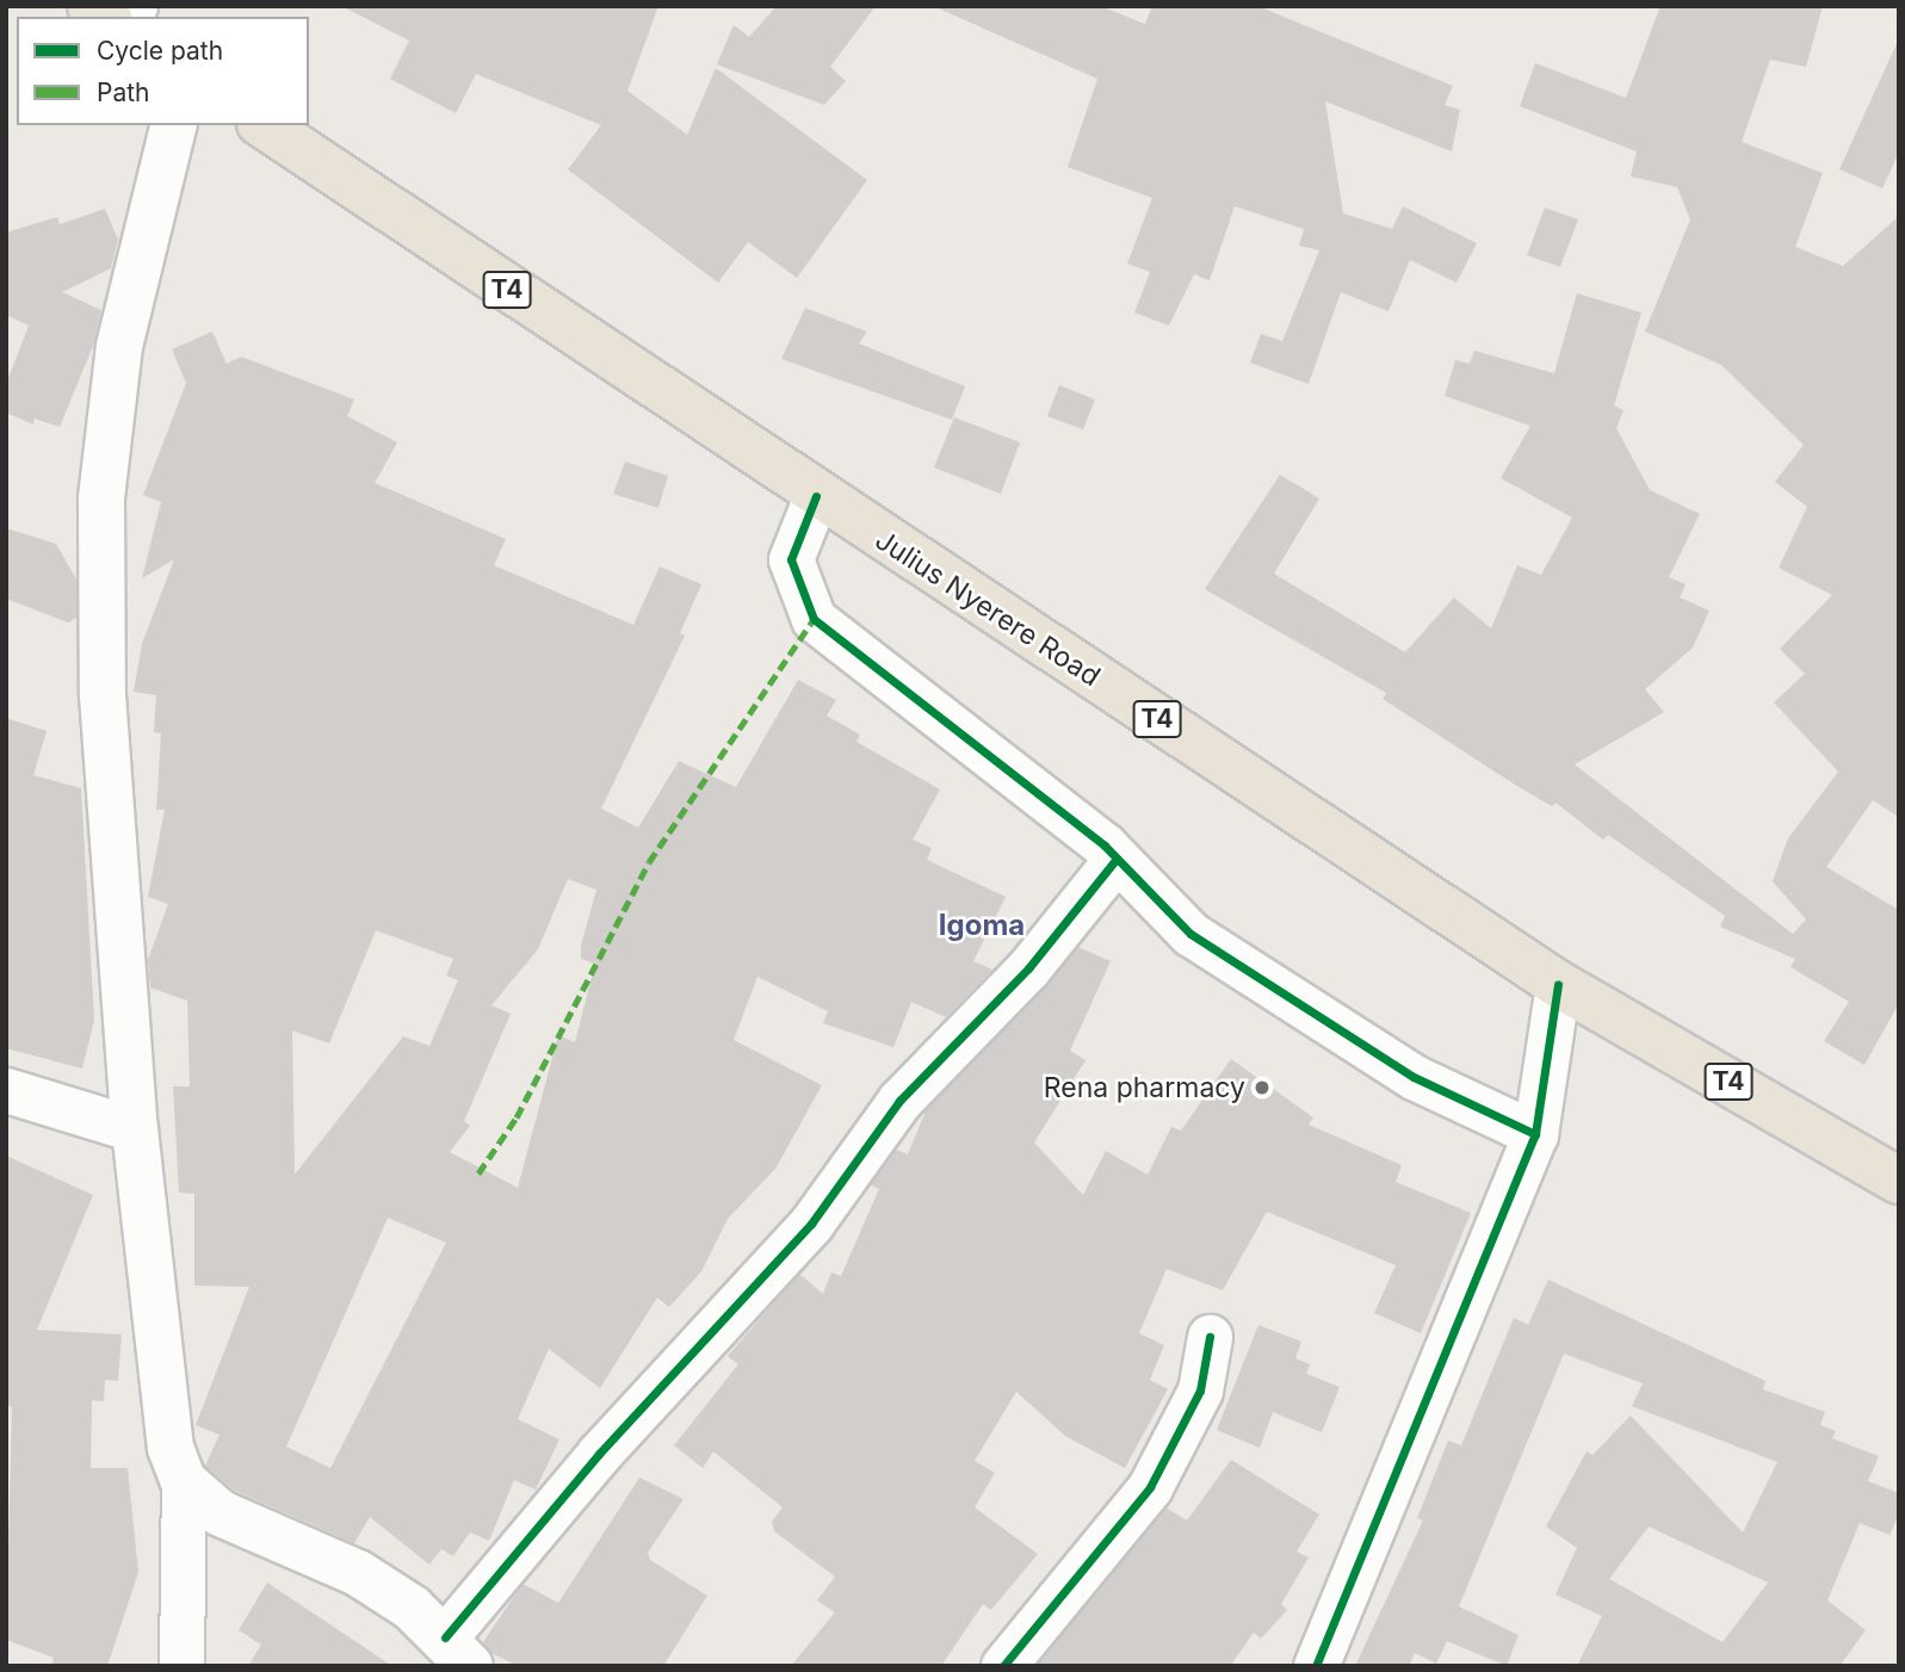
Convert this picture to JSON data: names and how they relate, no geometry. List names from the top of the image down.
{
  "streets": {
    "highway": ["T4", "Julius Nyerere Road"]
  },
  "districts": ["Igoma"],
  "places": ["Rena pharmacy"],
  "legend": ["Cycle path", "Path"]
}
